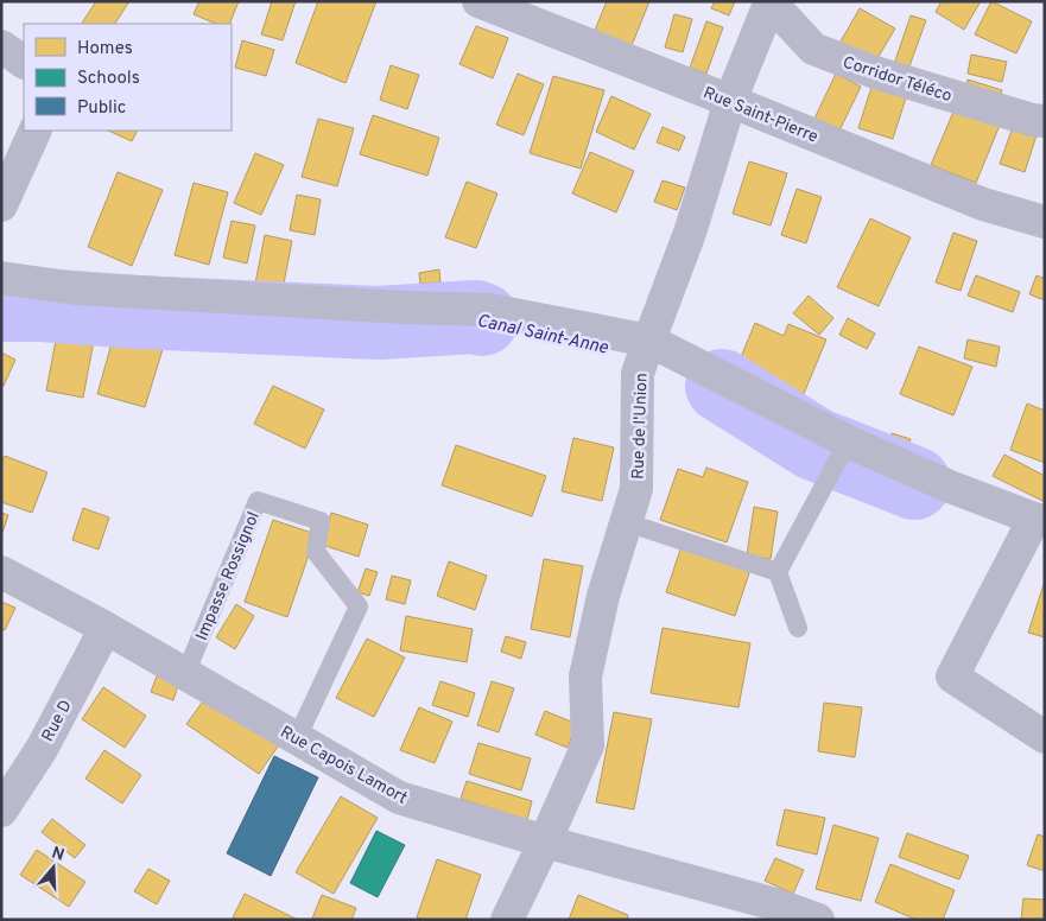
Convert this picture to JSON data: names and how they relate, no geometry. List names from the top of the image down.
{
  "streets": {
    "street": [
      "Corridor Téléco",
      "Rue Saint-Pierre",
      "Rue de l'Union",
      "Rue D",
      "Rue Capois Lamort"
    ],
    "lane": ["Impasse Rossignol"]
  },
  "crossings": [
    ["Corridor Téléco", "Rue de l'Union"],
    ["Rue Saint-Pierre", "Rue de l'Union"],
    ["Rue de l'Union", "Rue Capois Lamort"],
    ["Impasse Rossignol", "Rue Capois Lamort"],
    ["Rue D", "Rue Capois Lamort"]
  ],
  "water": ["Canal Saint-Anne"],
  "legend": ["Homes", "Schools", "Public"],
  "north": "top"
}
